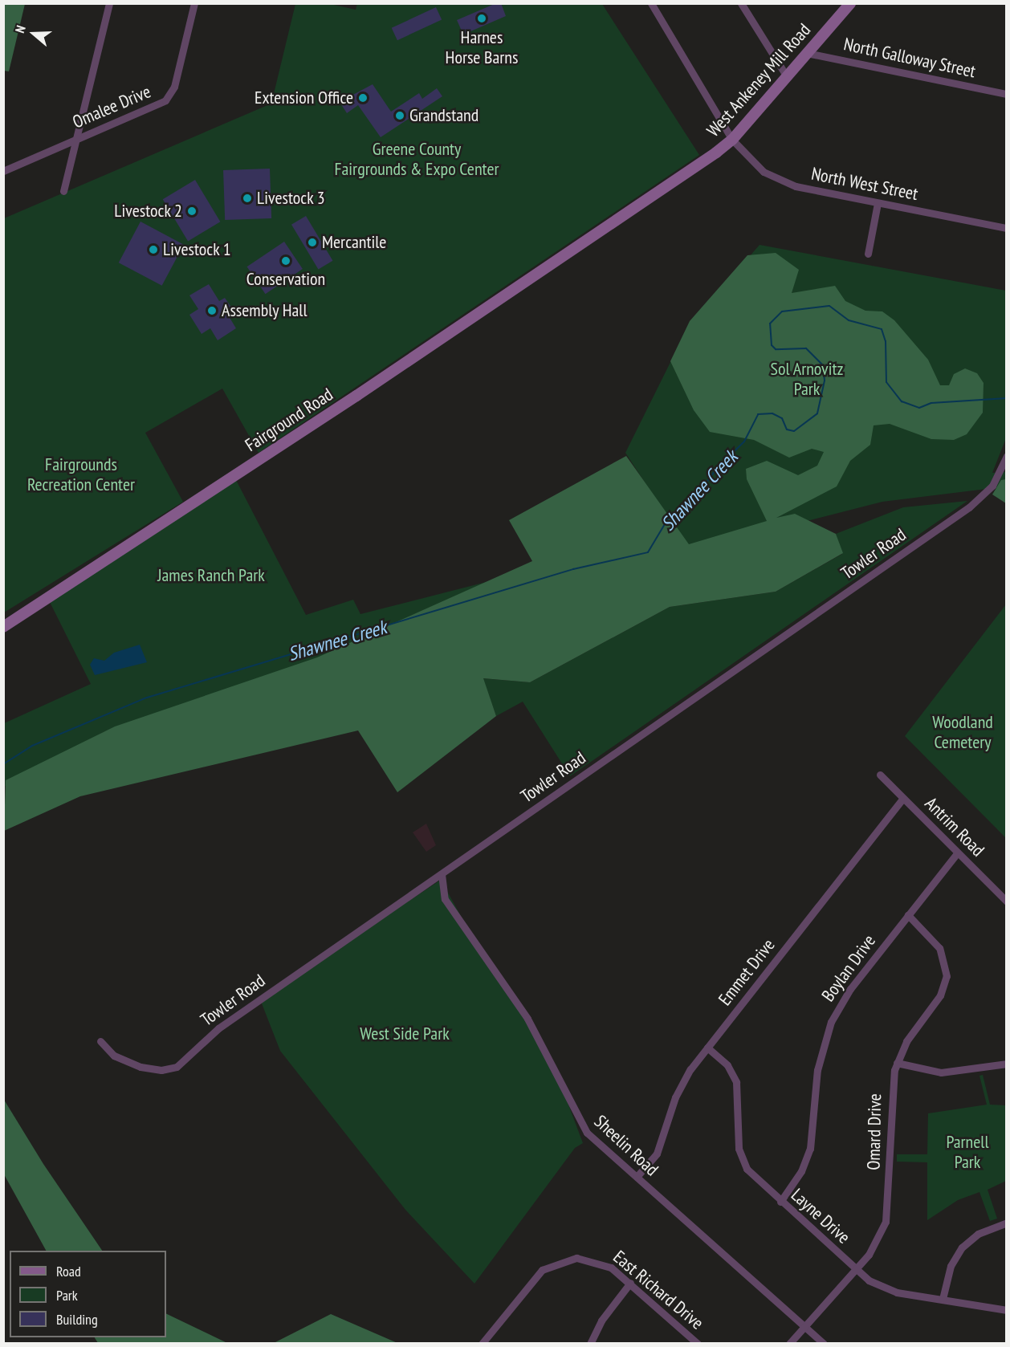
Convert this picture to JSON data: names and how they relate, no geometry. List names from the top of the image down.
{
  "streets": {
    "street": [
      "North Galloway Street",
      "West Ankeney Mill Road",
      "Omalee Drive",
      "North West Street",
      "Fairground Road",
      "Towler Road",
      "Antrim Road",
      "Boylan Drive",
      "Emmet Drive",
      "Omard Drive",
      "Sheelin Road",
      "Layne Drive",
      "East Richard Drive"
    ]
  },
  "crossings": [
    ["North Galloway Street", "West Ankeney Mill Road"],
    ["West Ankeney Mill Road", "North West Street"],
    ["West Ankeney Mill Road", "Fairground Road"],
    ["Towler Road", "Sheelin Road"],
    ["Antrim Road", "Boylan Drive"],
    ["Antrim Road", "Emmet Drive"],
    ["Boylan Drive", "Omard Drive"],
    ["Boylan Drive", "Layne Drive"],
    ["Emmet Drive", "Sheelin Road"],
    ["Emmet Drive", "Layne Drive"],
    ["Omard Drive", "Sheelin Road"],
    ["Omard Drive", "Layne Drive"]
  ],
  "water": ["Shawnee Creek"],
  "parks": [
    "Greene County Fairgrounds & Expo Center",
    "Sol Arnovitz Park",
    "Fairgrounds Recreation Center",
    "James Ranch Park",
    "Woodland Cemetery",
    "West Side Park",
    "Parnell Park"
  ],
  "places": [
    "Harnes Horse Barns",
    "Extension Office",
    "Grandstand",
    "Livestock 3",
    "Livestock 2",
    "Mercantile",
    "Livestock 1",
    "Conservation",
    "Assembly Hall"
  ],
  "legend": ["Road", "Park", "Building"],
  "north": "left"
}
